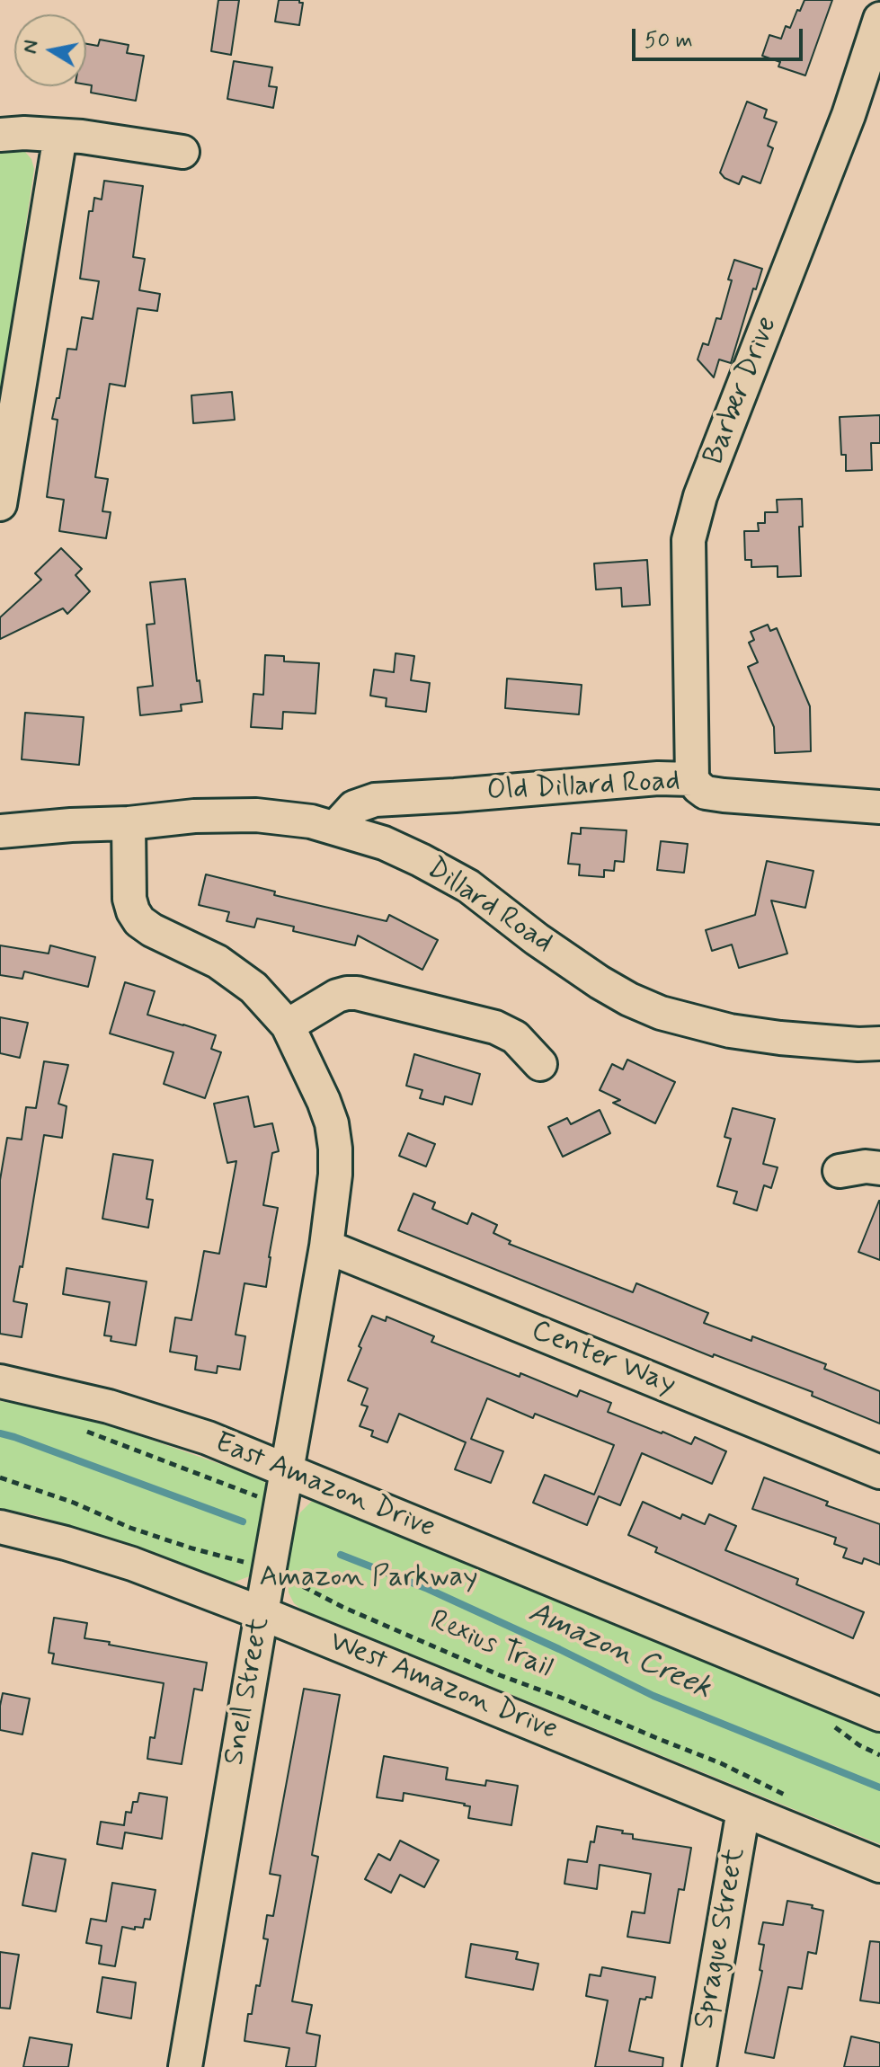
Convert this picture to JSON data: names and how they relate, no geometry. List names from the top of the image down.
{
  "streets": {
    "street": [
      "Barber Drive",
      "Old Dillard Road",
      "Dillard Road",
      "Center Way",
      "East Amazon Drive",
      "West Amazon Drive",
      "Snell Street",
      "Sprague Street"
    ],
    "path": ["Rexius Trail"]
  },
  "crossings": [
    ["Barber Drive", "Old Dillard Road"],
    ["Old Dillard Road", "Dillard Road"],
    ["Dillard Road", "Snell Street"],
    ["Center Way", "Snell Street"],
    ["East Amazon Drive", "Snell Street"],
    ["Rexius Trail", "Snell Street"],
    ["West Amazon Drive", "Snell Street"],
    ["West Amazon Drive", "Sprague Street"]
  ],
  "water": ["Amazon Creek"],
  "parks": ["Amazon Parkway"],
  "scale_bar": "50 m",
  "north": "left"
}
